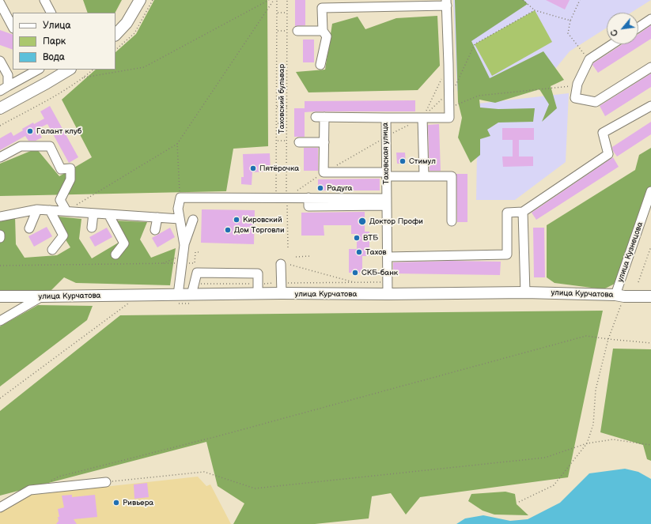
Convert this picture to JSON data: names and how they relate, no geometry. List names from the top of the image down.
{
  "streets": {
    "main road": ["улица Курчатова"],
    "street": ["Таховская улица", "улица Кузнецова"],
    "path": ["Таховский бульвар"]
  },
  "crossings": [
    ["Таховская улица", "улица Курчатова"],
    ["улица Кузнецова", "улица Курчатова"]
  ],
  "places": [
    "Галант клуб",
    "Стимул",
    "Пятёрочка",
    "Радуга",
    "Кировский",
    "Доктор Профи",
    "Дом Торговли",
    "ВТБ",
    "Тахов",
    "СКБ-банк",
    "Ривьера"
  ],
  "legend": ["Улица", "Парк", "Вода"],
  "north": "bottom left"
}
